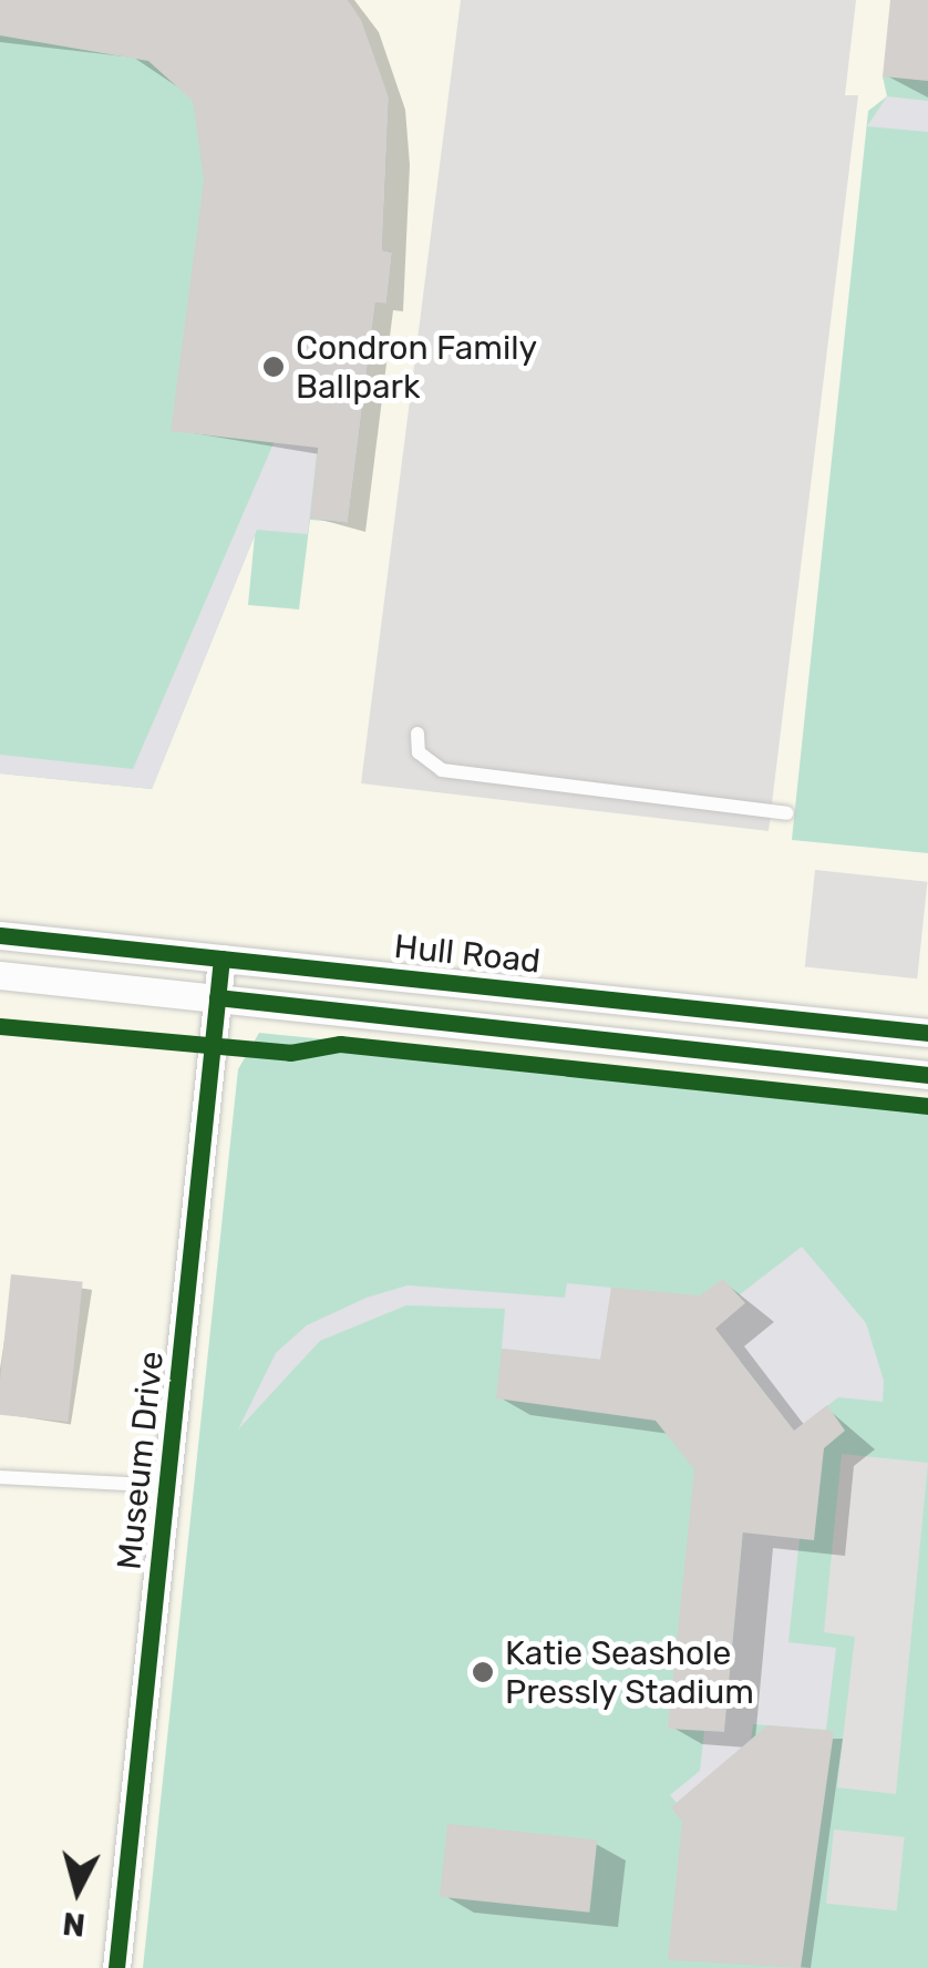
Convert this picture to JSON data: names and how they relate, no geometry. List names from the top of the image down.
{
  "streets": {
    "street": ["Hull Road", "Museum Drive"]
  },
  "crossings": [
    ["Hull Road", "Museum Drive"]
  ],
  "places": ["Condron Family Ballpark", "Katie Seashole Pressly Stadium"],
  "north": "bottom"
}
